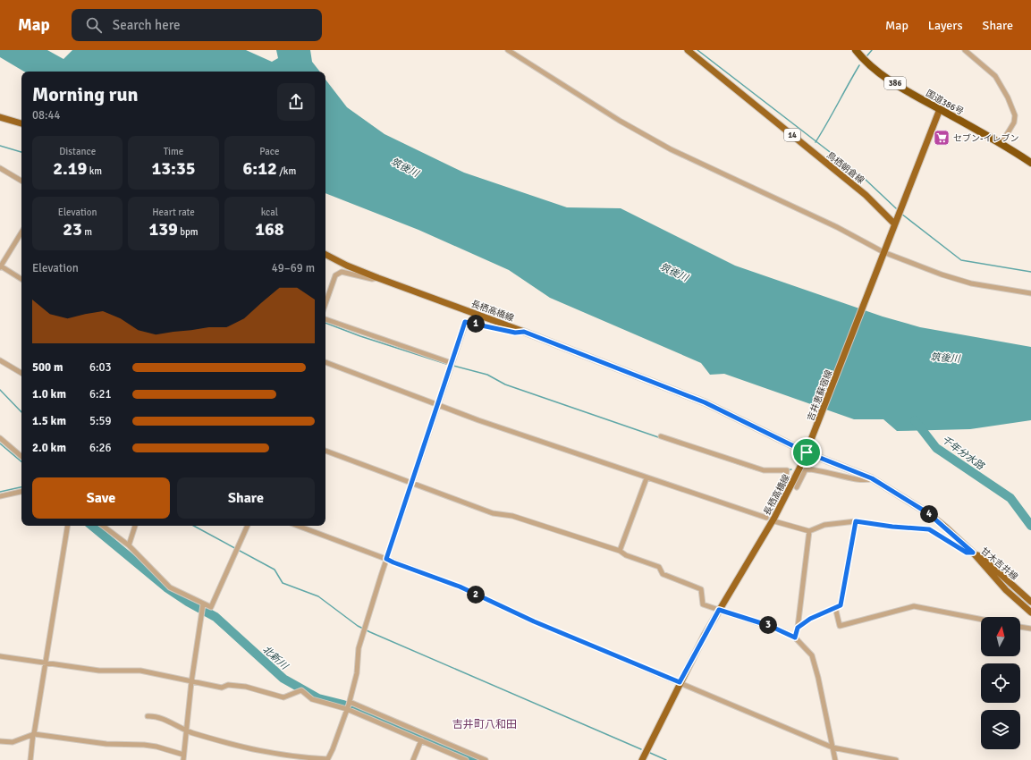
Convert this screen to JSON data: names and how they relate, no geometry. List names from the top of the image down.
{
  "streets": {
    "highway": ["386", "国道386号"],
    "main road": [
      "14",
      "鳥栖朝倉線",
      "長栖高橋線",
      "吉井恵蘇宿線",
      "甘木吉井線"
    ]
  },
  "crossings": [
    ["鳥栖朝倉線", "吉井恵蘇宿線"],
    ["長栖高橋線", "吉井恵蘇宿線"]
  ],
  "districts": ["吉井町八和田"],
  "water": ["筑後川", "千年分水路", "北新川"],
  "places": {
    "supermarket": ["セブン-イレブン"]
  },
  "north": "top",
  "page": {
    "header": "Map",
    "search": "Search here",
    "nav": ["Map", "Layers", "Share"],
    "heading": ["Morning run", "08:44"],
    "stats": [
      ["Distance", "2.19 km"],
      ["Time", "13:35"],
      ["Pace", "6:12 /km"],
      ["Elevation", "23 m"],
      ["Heart rate", "139 bpm"],
      ["kcal", "168"]
    ],
    "chart": ["Elevation", "49–69 m"],
    "pins": [
      "1",
      "4",
      "2",
      "3"
    ],
    "list": [
      {
        "name": "500 m",
        "note": "6:03"
      },
      {
        "name": "1.0 km",
        "note": "6:21"
      },
      {
        "name": "1.5 km",
        "note": "5:59"
      },
      {
        "name": "2.0 km",
        "note": "6:26"
      }
    ],
    "buttons": ["Save", "Share"]
  }
}
